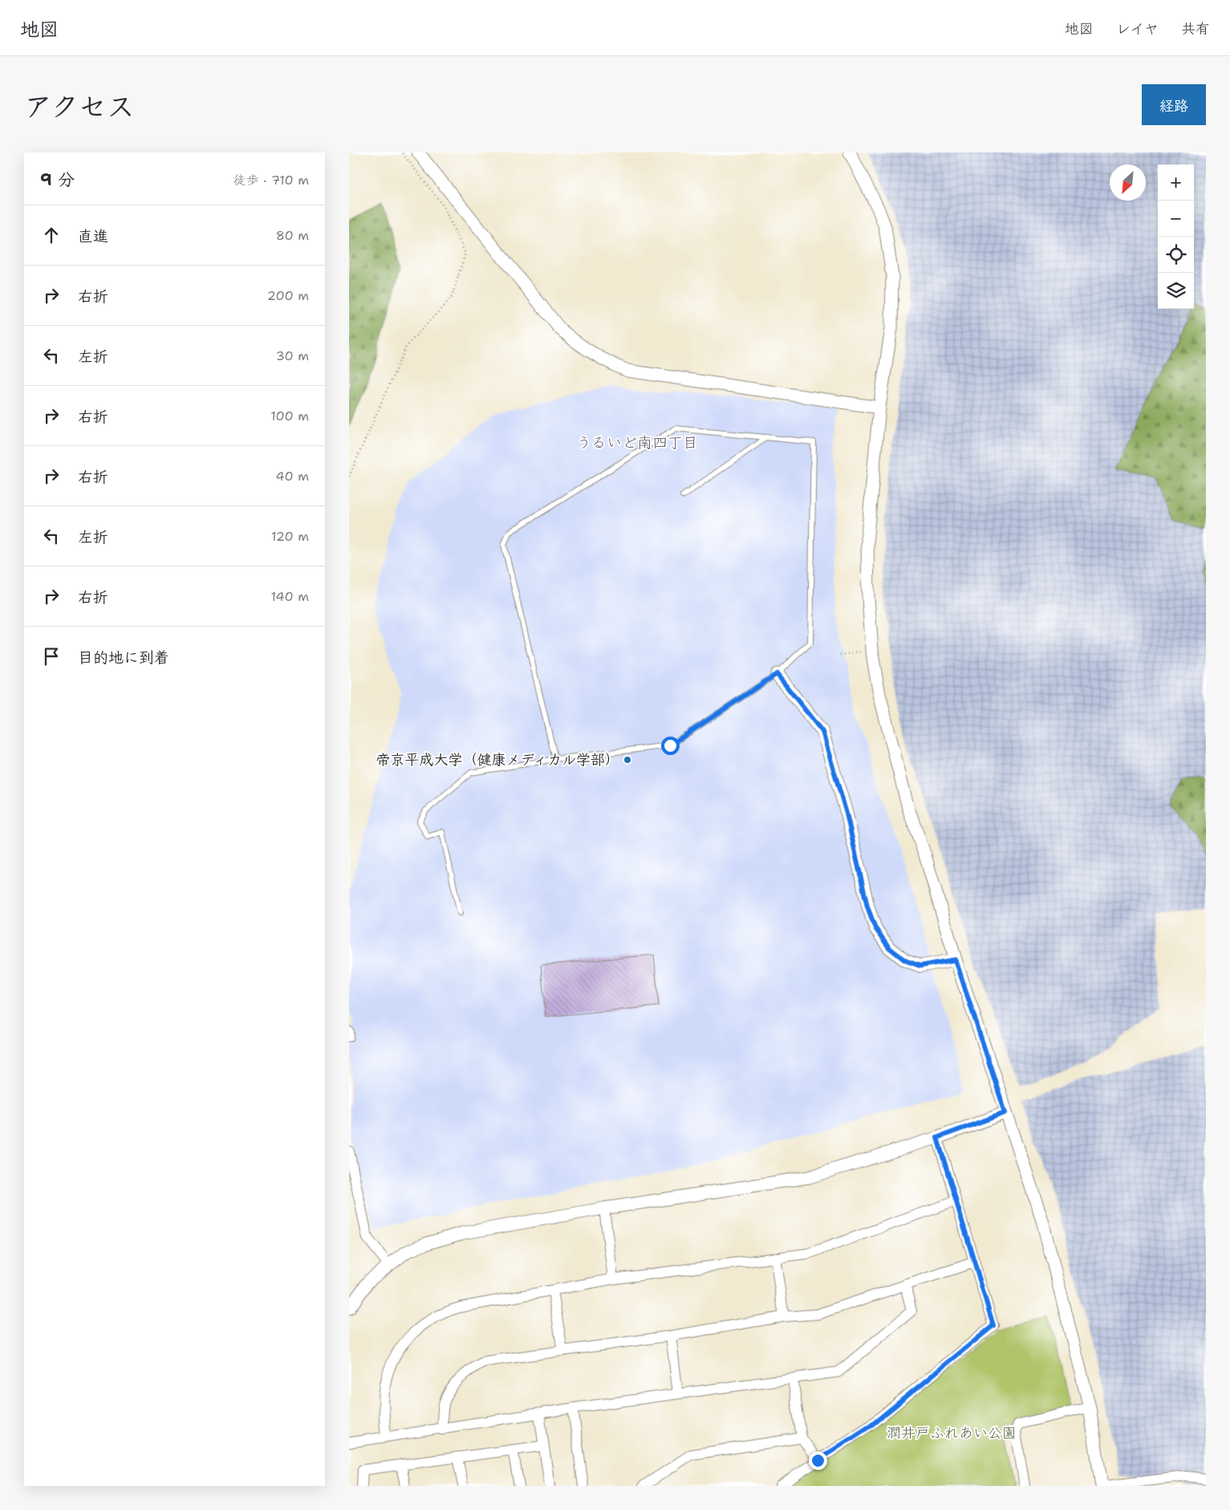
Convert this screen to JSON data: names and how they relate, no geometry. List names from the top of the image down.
{
  "districts": ["うるいど南四丁目"],
  "parks": ["潤井戸ふれあい公園"],
  "places": ["帝京平成大学（健康メディカル学部）"],
  "north": "bottom left",
  "page": {
    "header": "地図",
    "nav": ["地図", "レイヤ", "共有"],
    "title": "アクセス",
    "buttons": "経路",
    "heading": ["9 分", "徒歩 · 710 m"],
    "map_buttons": ["+", "−"],
    "list": [
      ["直進", "80 m"],
      ["右折", "200 m"],
      ["左折", "30 m"],
      ["右折", "100 m"],
      ["右折", "40 m"],
      ["左折", "120 m"],
      ["右折", "140 m"],
      "目的地に到着"
    ]
  }
}
